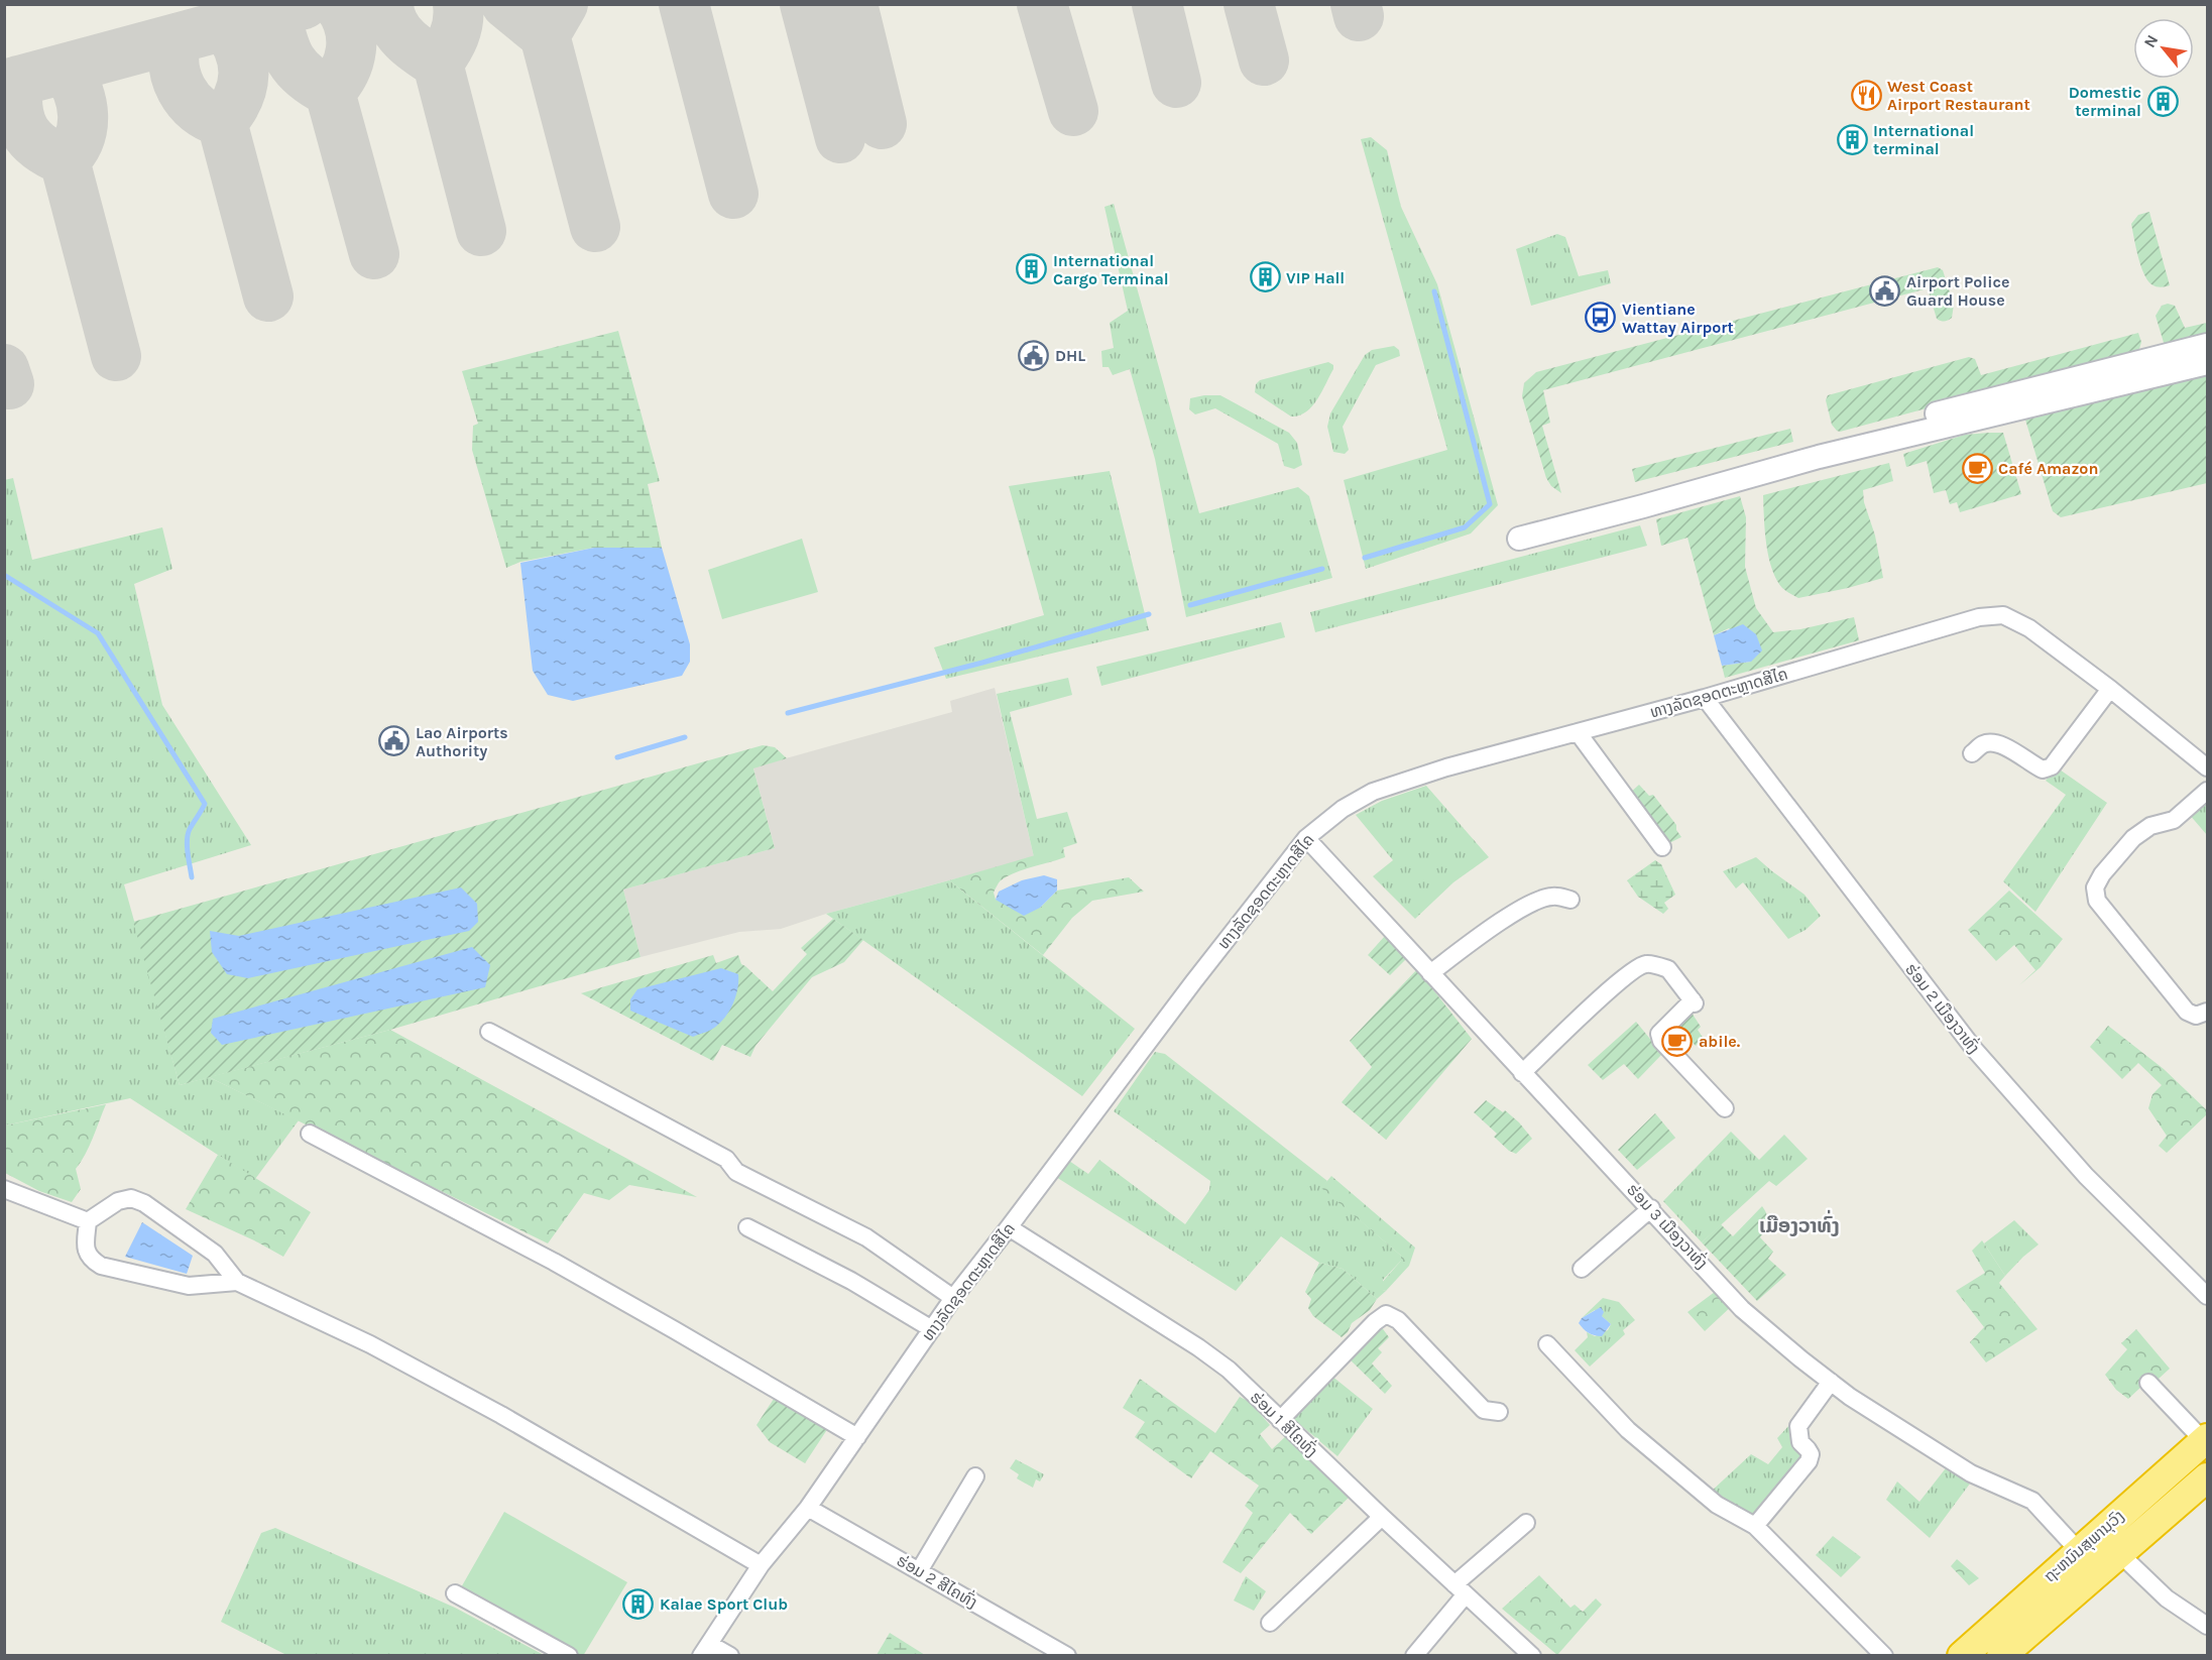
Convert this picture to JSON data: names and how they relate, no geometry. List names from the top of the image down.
{
  "streets": {
    "highway": ["ຖະຫນົນສຸພານຸວົງ"],
    "street": [
      "ທາງລັດຊອດຕະຫຼາດສີໄຄ",
      "ຮ່ອມ 2 ເມືອງວາທົ່ງ",
      "ຮ່ອມ 3 ເມືອງວາທົ່ງ",
      "ຮ່ອມ 1 ສີໄຄທົ່ງ",
      "ຮ່ອມ 2 ສີໄຄທົ່ງ"
    ]
  },
  "crossings": [
    ["ທາງລັດຊອດຕະຫຼາດສີໄຄ", "ຮ່ອມ 2 ເມືອງວາທົ່ງ"],
    ["ທາງລັດຊອດຕະຫຼາດສີໄຄ", "ຮ່ອມ 3 ເມືອງວາທົ່ງ"],
    ["ທາງລັດຊອດຕະຫຼາດສີໄຄ", "ຮ່ອມ 1 ສີໄຄທົ່ງ"],
    ["ທາງລັດຊອດຕະຫຼາດສີໄຄ", "ຮ່ອມ 2 ສີໄຄທົ່ງ"],
    ["ຮ່ອມ 3 ເມືອງວາທົ່ງ", "ຖະຫນົນສຸພານຸວົງ"]
  ],
  "districts": ["ເມືອງວາທົ່ງ"],
  "places": {
    "restaurant": ["West Coast Airport Restaurant"],
    "building": [
      "Domestic terminal",
      "International terminal",
      "International Cargo Terminal",
      "VIP Hall",
      "Kalae Sport Club"
    ],
    "public building": ["Airport Police Guard House", "DHL", "Lao Airports Authority"],
    "bus stop": ["Vientiane Wattay Airport"],
    "cafe": ["Café Amazon", "abile."]
  },
  "north": "top left"
}
